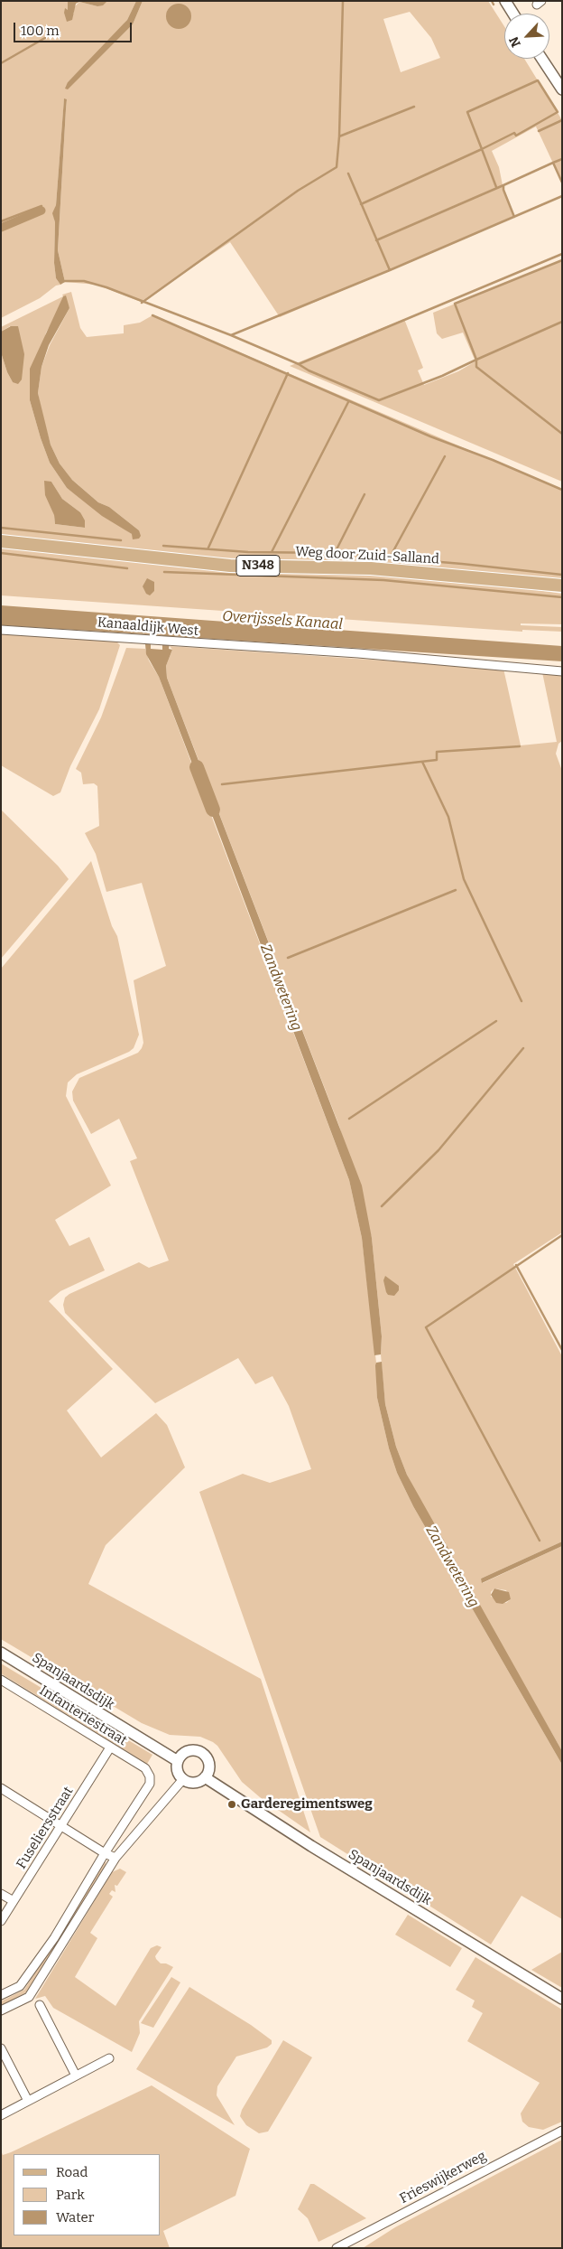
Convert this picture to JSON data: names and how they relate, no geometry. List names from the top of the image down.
{
  "streets": {
    "main road": ["Weg door Zuid-Salland", "N348"],
    "street": [
      "Kanaaldijk West",
      "Spanjaardsdijk",
      "Infanteriestraat",
      "Fuseliersstraat",
      "Frieswijkerweg"
    ]
  },
  "crossings": [
    ["Infanteriestraat", "Fuseliersstraat"]
  ],
  "water": ["Overijssels Kanaal", "Zandwetering"],
  "places": ["Garderegimentsweg"],
  "legend": ["Road", "Park", "Water"],
  "scale_bar": "100 m",
  "north": "bottom left"
}
